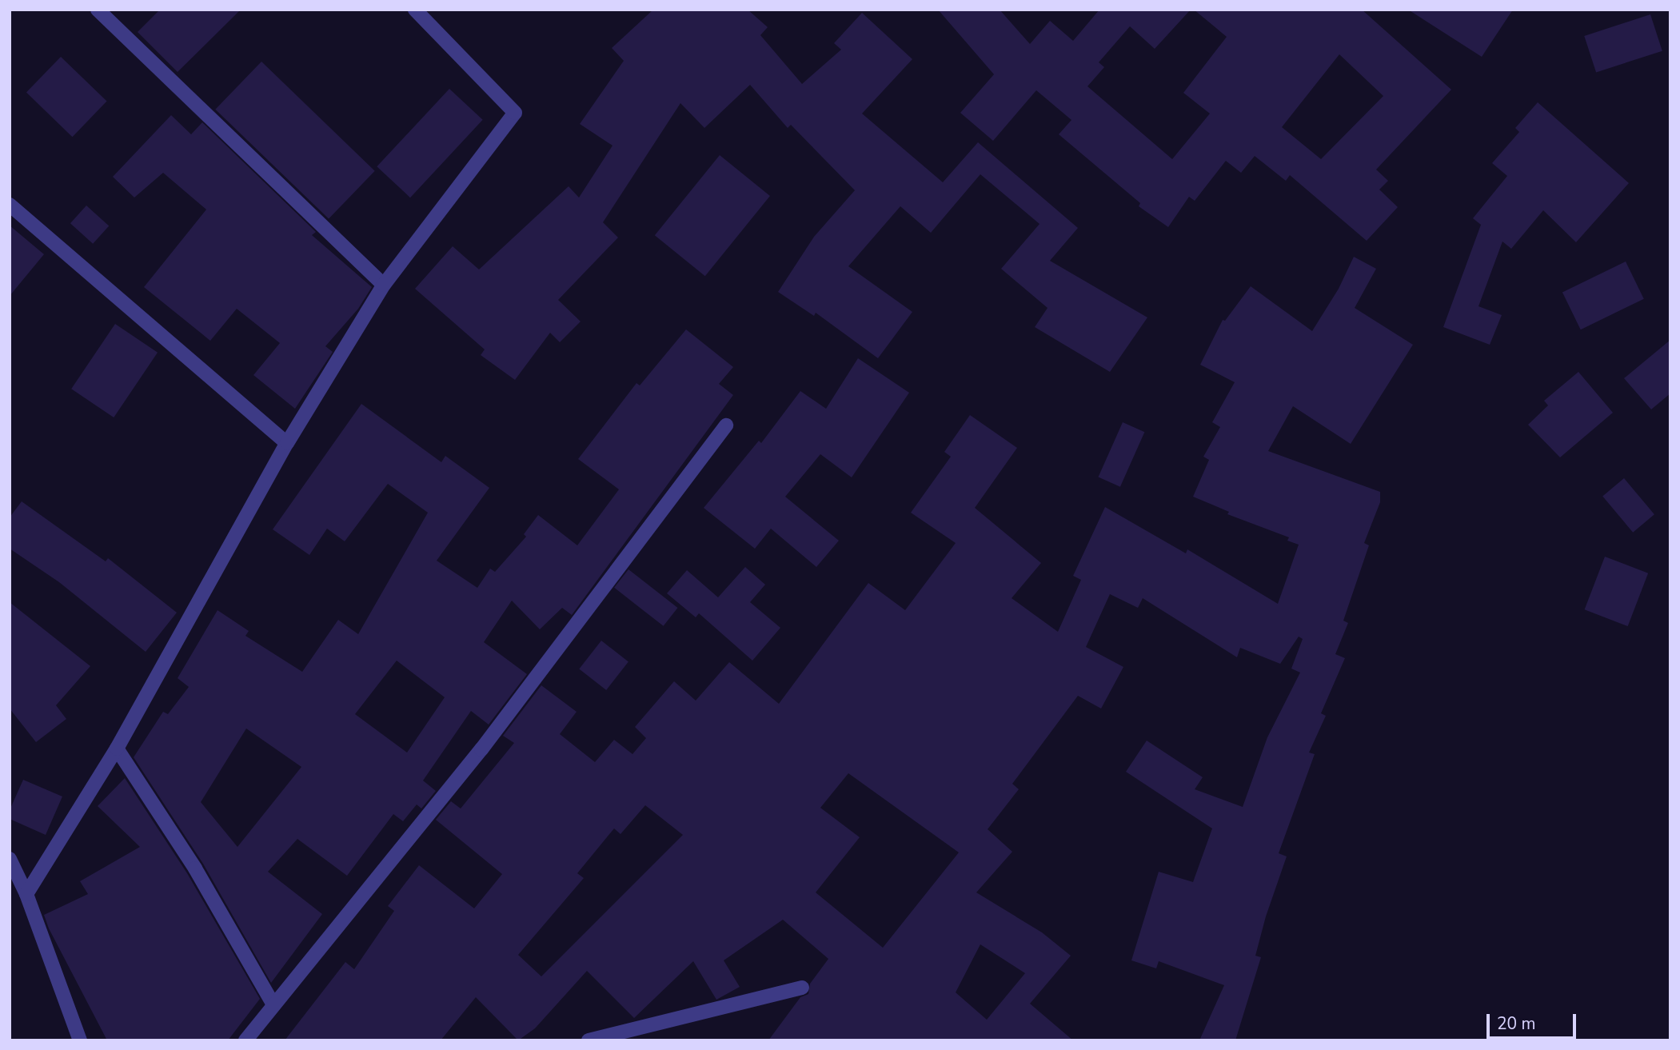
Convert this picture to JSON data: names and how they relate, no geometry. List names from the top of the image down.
{
  "scale_bar": "20 m"
}
